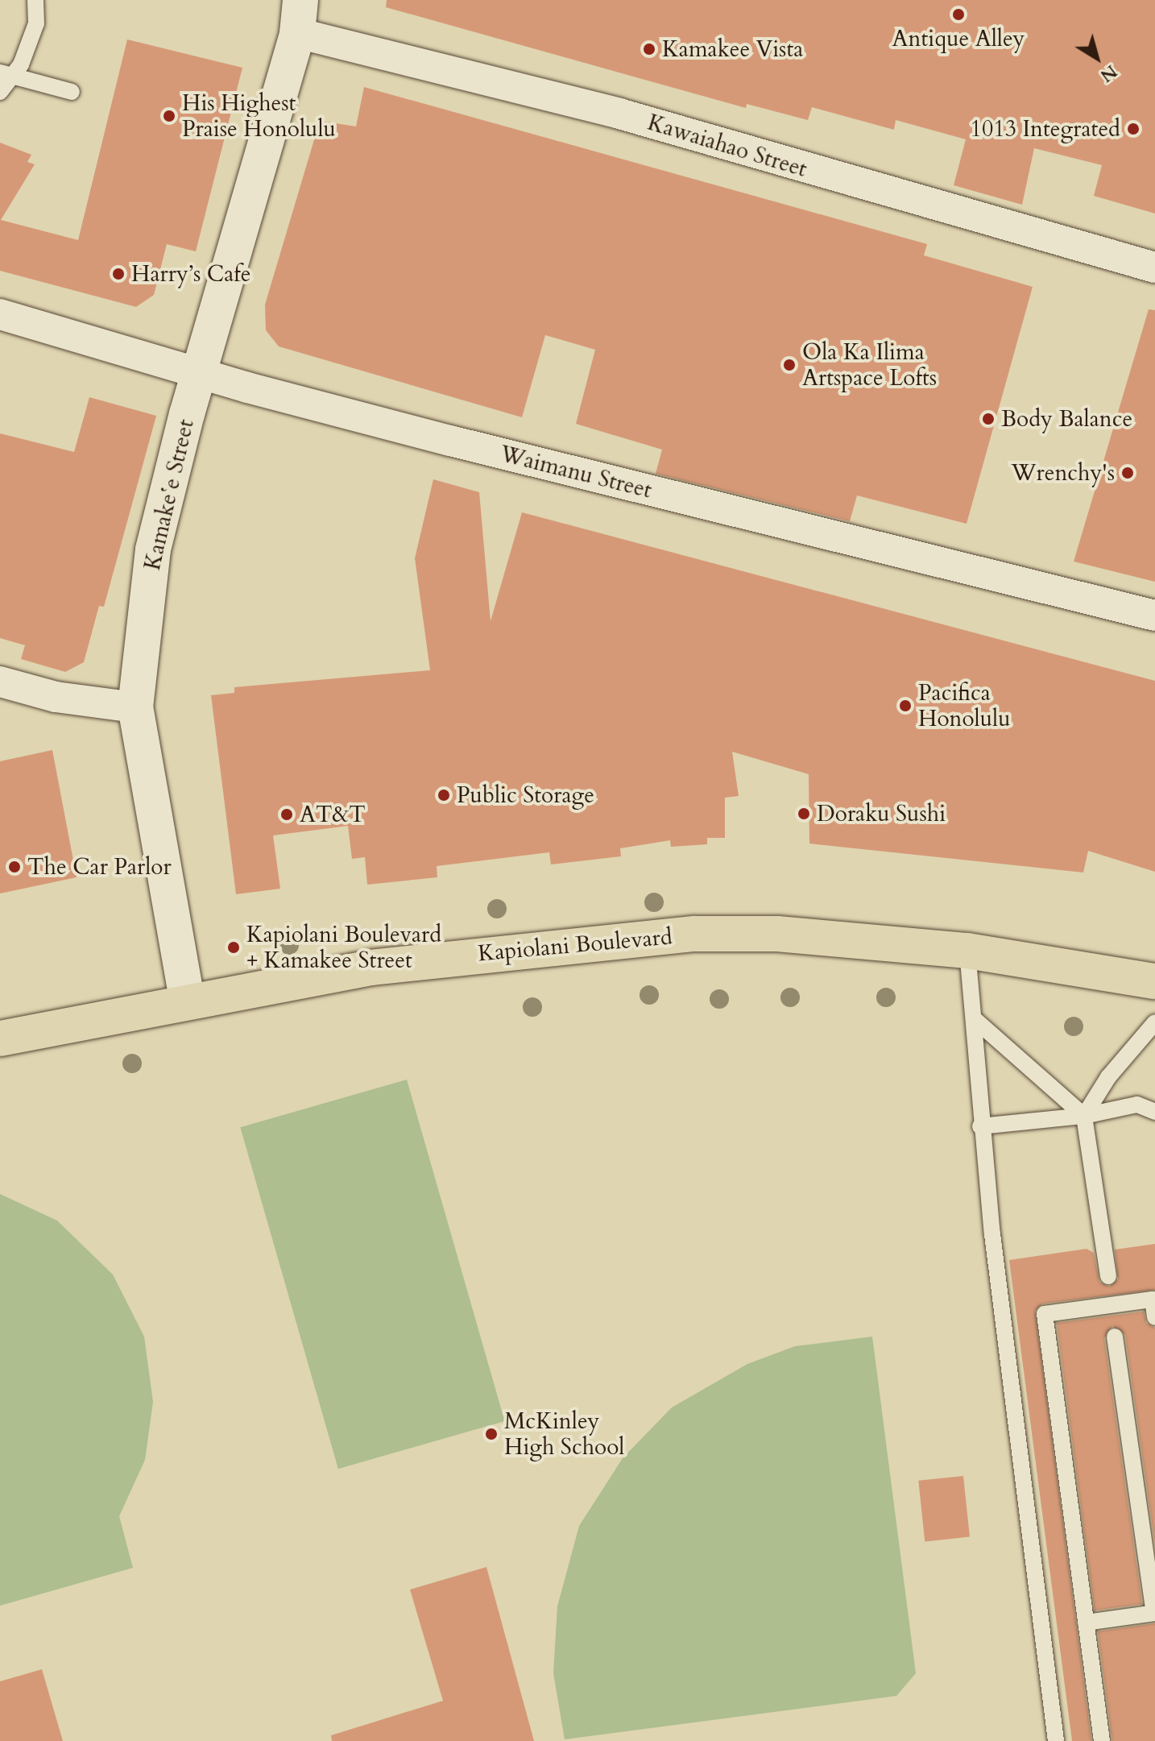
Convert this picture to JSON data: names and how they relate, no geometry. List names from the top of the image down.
{
  "streets": {
    "main road": ["Kapiolani Boulevard"],
    "street": ["Kawaiahao Street", "Waimanu Street", "Kamakeʻe Street"]
  },
  "crossings": [
    ["Kawaiahao Street", "Kamakeʻe Street"],
    ["Waimanu Street", "Kamakeʻe Street"],
    ["Kamakeʻe Street", "Kapiolani Boulevard"]
  ],
  "places": [
    "Antique Alley",
    "Kamakee Vista",
    "His Highest Praise Honolulu",
    "1013 Integrated",
    "Harry’s Cafe",
    "Ola Ka Ilima Artspace Lofts",
    "Body Balance",
    "Wrenchy's",
    "Pacifica Honolulu",
    "Public Storage",
    "Doraku Sushi",
    "AT&T",
    "The Car Parlor",
    "Kapiolani Boulevard + Kamakee Street",
    "McKinley High School"
  ],
  "north": "bottom right"
}
